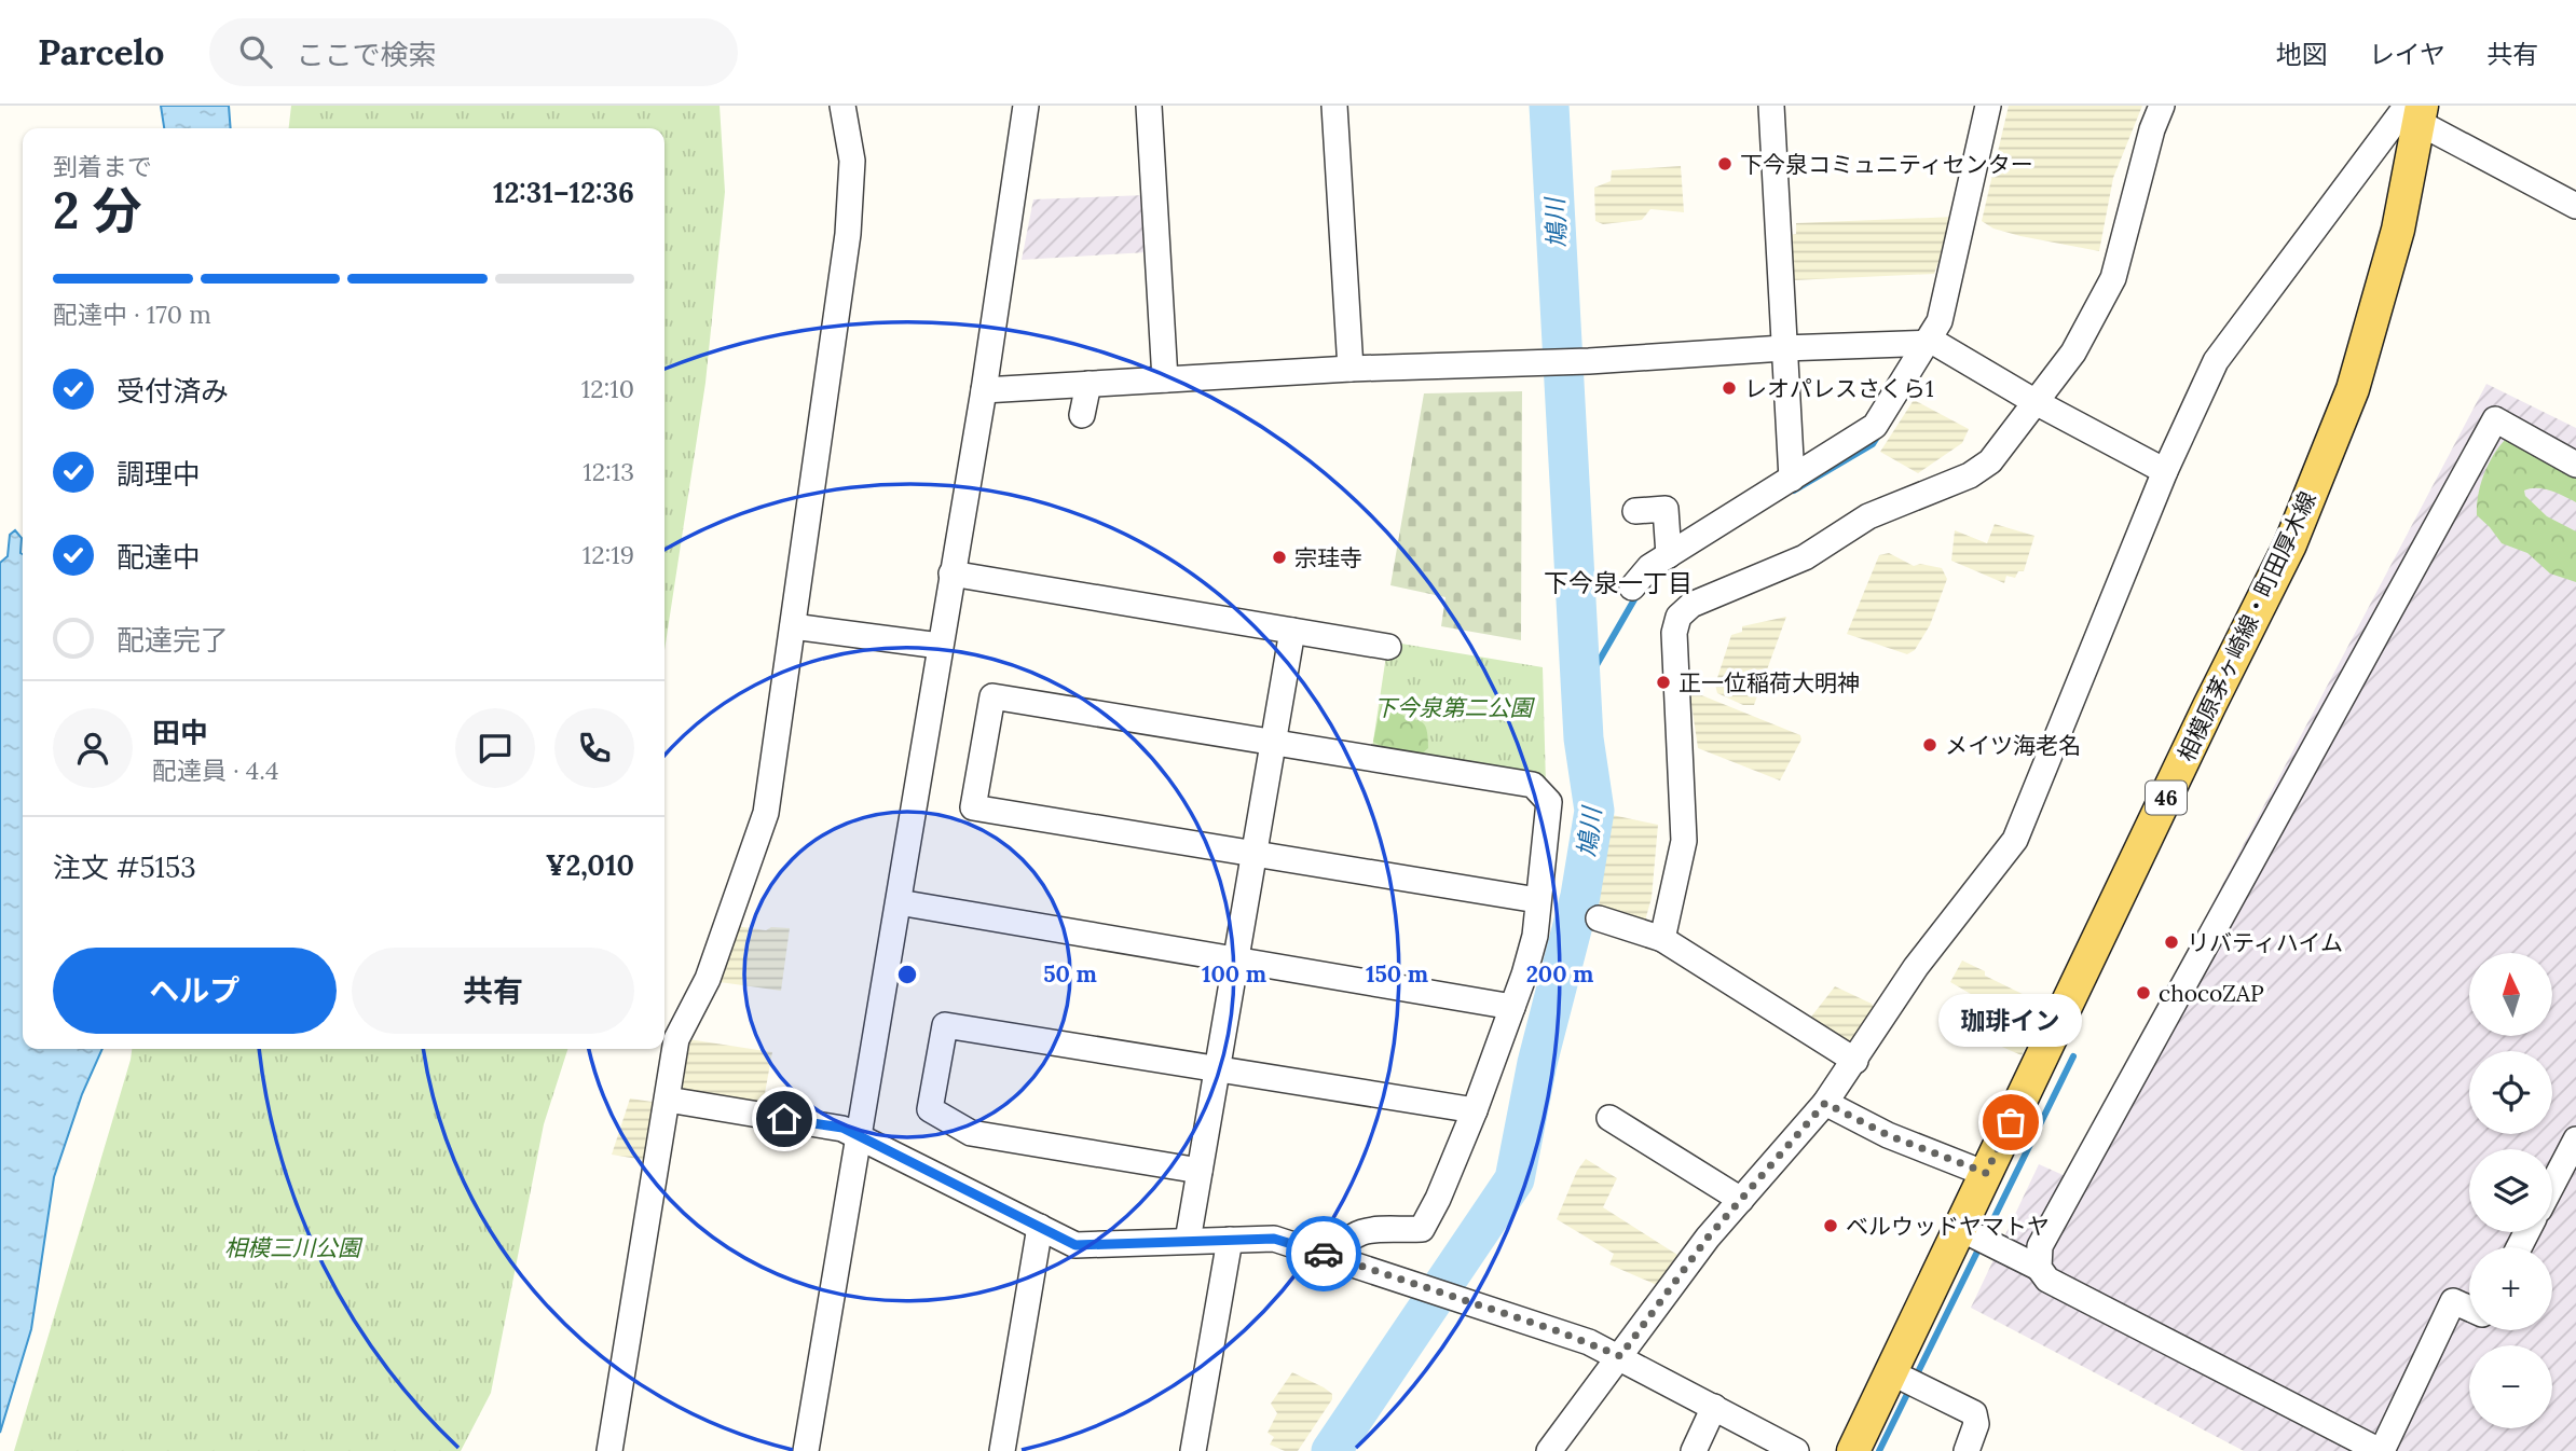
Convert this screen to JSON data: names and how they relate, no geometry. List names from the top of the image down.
{
  "streets": {
    "main road": ["相模原茅ヶ崎線・町田厚木線", "46"]
  },
  "districts": ["下今泉一丁目"],
  "water": ["鳩川"],
  "parks": ["下今泉第二公園", "相模三川公園"],
  "places": [
    "下今泉コミュニティセンター",
    "レオパレスさくら1",
    "宗珪寺",
    "正一位稲荷大明神",
    "メイツ海老名",
    "リバティハイム",
    "chocoZAP",
    "珈琲イン",
    "ベルウッドヤマトヤ"
  ],
  "north": "top",
  "page": {
    "header": "Parcelo",
    "search": "ここで検索",
    "nav": ["地図", "レイヤ", "共有"],
    "heading": ["2 分", "到着まで", "12:31–12:36"],
    "panel": [
      "田中",
      "配達員 · 4.4",
      "注文 #5153",
      "¥2,010"
    ],
    "bar": "配達中 · 170 m",
    "list": [
      ["受付済み", "12:10"],
      ["調理中", "12:13"],
      ["配達中", "12:19"],
      "配達完了"
    ],
    "buttons": ["ヘルプ", "共有"],
    "map_buttons": ["+", "−"],
    "bubble": "珈琲イン"
  },
  "rings": [
    "50 m",
    "100 m",
    "150 m",
    "200 m"
  ]
}
